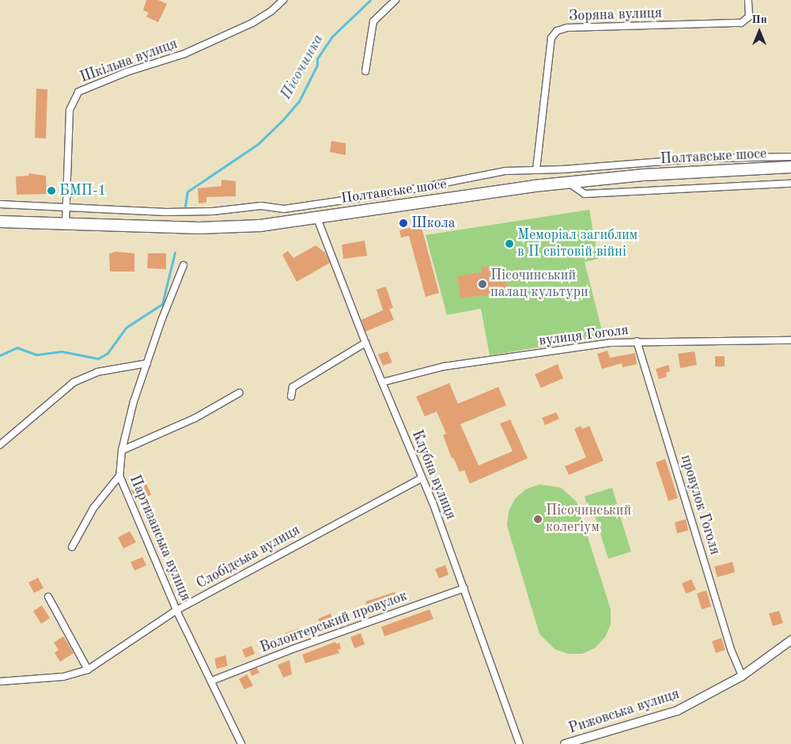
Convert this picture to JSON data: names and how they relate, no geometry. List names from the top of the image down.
{
  "streets": {
    "highway": ["Полтавське шосе"],
    "street": [
      "Зоряна вулиця",
      "Шкільна вулиця",
      "вулиця Гоголя",
      "Клубна вулиця",
      "провулок Гоголя",
      "Партизанська вулиця",
      "Слобідська вулиця",
      "Волонтерський провулок",
      "Рижовська вулиця"
    ]
  },
  "crossings": [
    ["Шкільна вулиця", "Полтавське шосе"],
    ["Полтавське шосе", "Клубна вулиця"],
    ["вулиця Гоголя", "Клубна вулиця"],
    ["вулиця Гоголя", "провулок Гоголя"],
    ["Клубна вулиця", "Слобідська вулиця"],
    ["Клубна вулиця", "Волонтерський провулок"],
    ["провулок Гоголя", "Рижовська вулиця"],
    ["Партизанська вулиця", "Слобідська вулиця"],
    ["Партизанська вулиця", "Волонтерський провулок"]
  ],
  "water": ["Пісочинка"],
  "places": [
    "БМП-1",
    "Школа",
    "Меморіал загиблим в II світовій війні",
    "Пісочинський палац культури",
    "Пісочинський колегіум"
  ],
  "north": "top"
}
